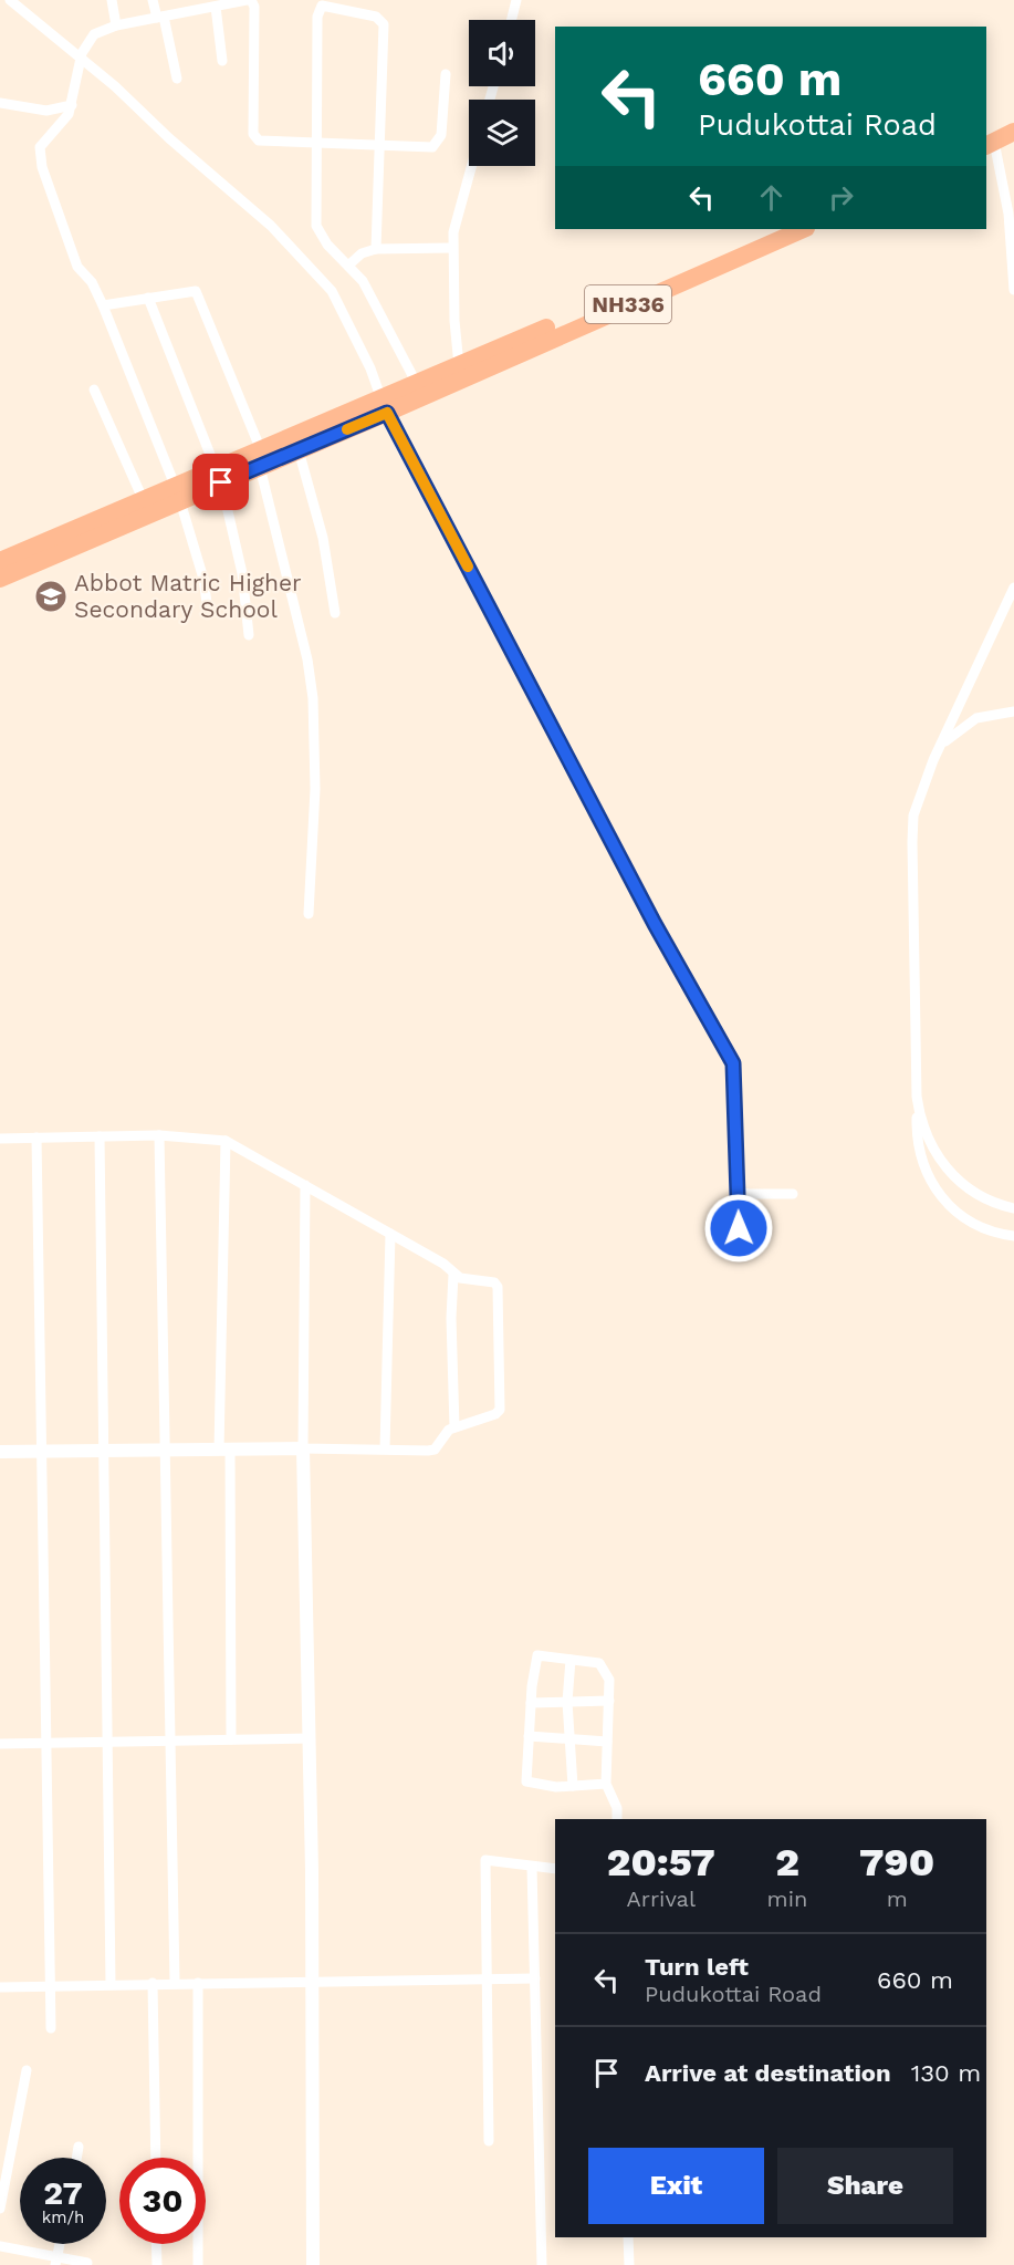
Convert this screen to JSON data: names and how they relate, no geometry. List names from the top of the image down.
{
  "streets": {
    "highway": ["NH336"]
  },
  "places": {
    "school or university": ["Abbot Matric Higher Secondary School"]
  },
  "page": {
    "turn": ["660 m", "Pudukottai Road"],
    "eta": [
      "20:57",
      "Arrival",
      "2",
      "min",
      "790",
      "m"
    ],
    "list": [
      {
        "name": "Turn left",
        "note": "Pudukottai Road",
        "value": "660 m"
      },
      {
        "name": "Arrive at destination",
        "value": "130 m"
      }
    ],
    "buttons": ["Exit", "Share"],
    "speed": "27 km/h",
    "limit": "30"
  }
}
